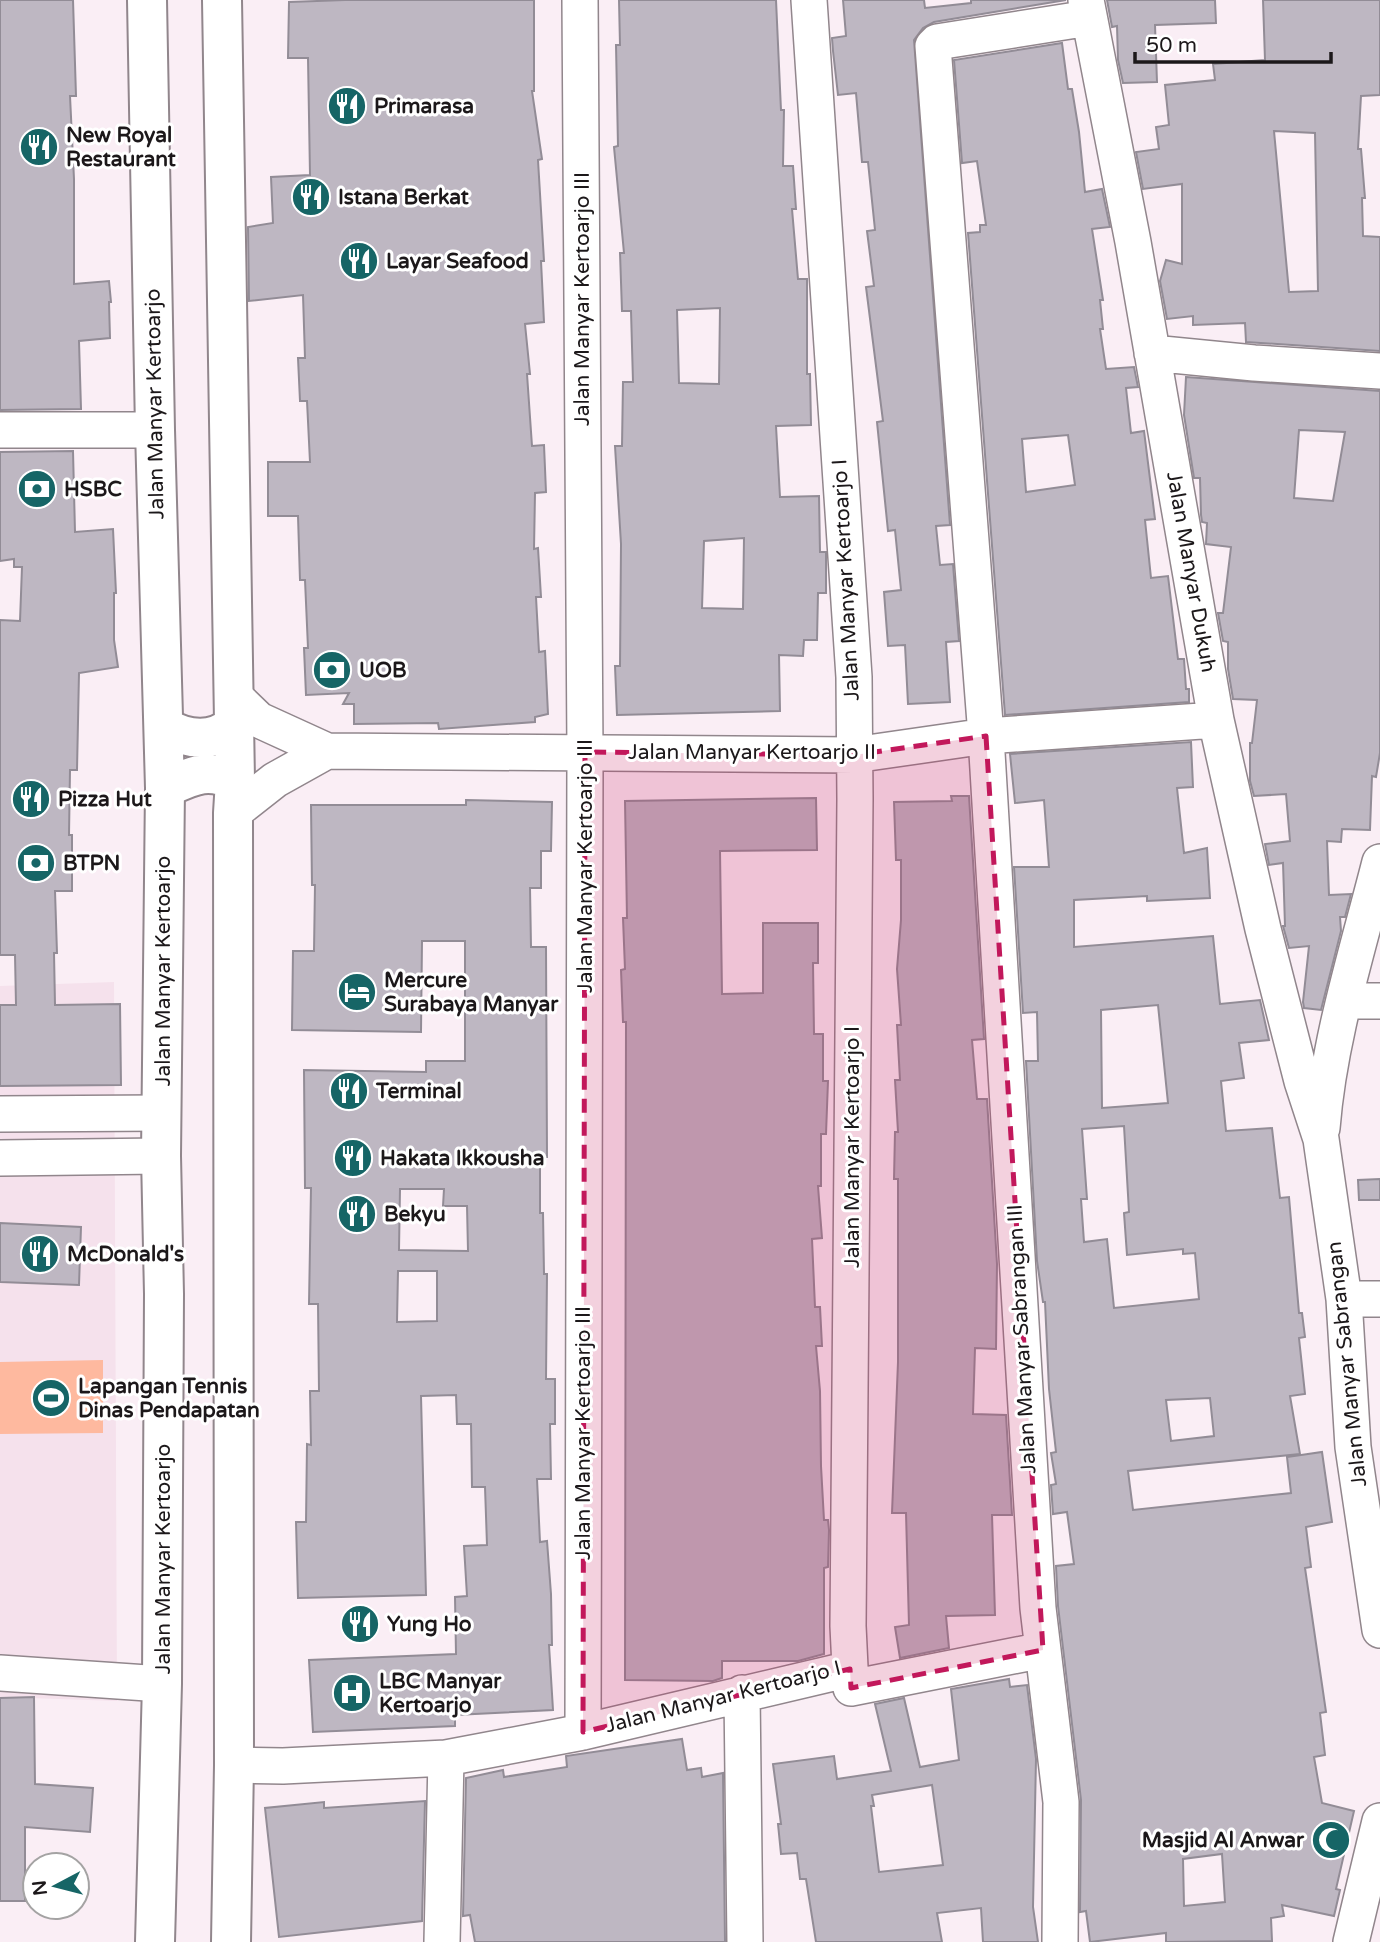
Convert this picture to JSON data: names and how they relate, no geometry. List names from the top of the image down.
{
  "streets": {
    "main road": ["Jalan Manyar Kertoarjo"],
    "street": [
      "Jalan Manyar Kertoarjo III",
      "Jalan Manyar Dukuh",
      "Jalan Manyar Kertoarjo I",
      "Jalan Manyar Kertoarjo II",
      "Jalan Manyar Sabrangan III",
      "Jalan Manyar Sabrangan"
    ]
  },
  "crossings": [
    ["Jalan Manyar Kertoarjo III", "Jalan Manyar Kertoarjo I"],
    ["Jalan Manyar Kertoarjo III", "Jalan Manyar Kertoarjo II"],
    ["Jalan Manyar Dukuh", "Jalan Manyar Kertoarjo II"],
    ["Jalan Manyar Dukuh", "Jalan Manyar Sabrangan III"],
    ["Jalan Manyar Dukuh", "Jalan Manyar Sabrangan"],
    ["Jalan Manyar Kertoarjo I", "Jalan Manyar Kertoarjo II"],
    ["Jalan Manyar Kertoarjo II", "Jalan Manyar Sabrangan III"]
  ],
  "places": {
    "restaurant": [
      "Primarasa",
      "New Royal Restaurant",
      "Istana Berkat",
      "Layar Seafood",
      "Pizza Hut",
      "Terminal",
      "Hakata Ikkousha",
      "Bekyu",
      "McDonald's",
      "Yung Ho"
    ],
    "bank": ["HSBC", "UOB", "BTPN"],
    "hotel": ["Mercure Surabaya Manyar"],
    "sports": ["Lapangan Tennis Dinas Pendapatan"],
    "hospital": ["LBC Manyar Kertoarjo"],
    "mosque": ["Masjid Al Anwar"]
  },
  "scale_bar": "50 m",
  "north": "left"
}
